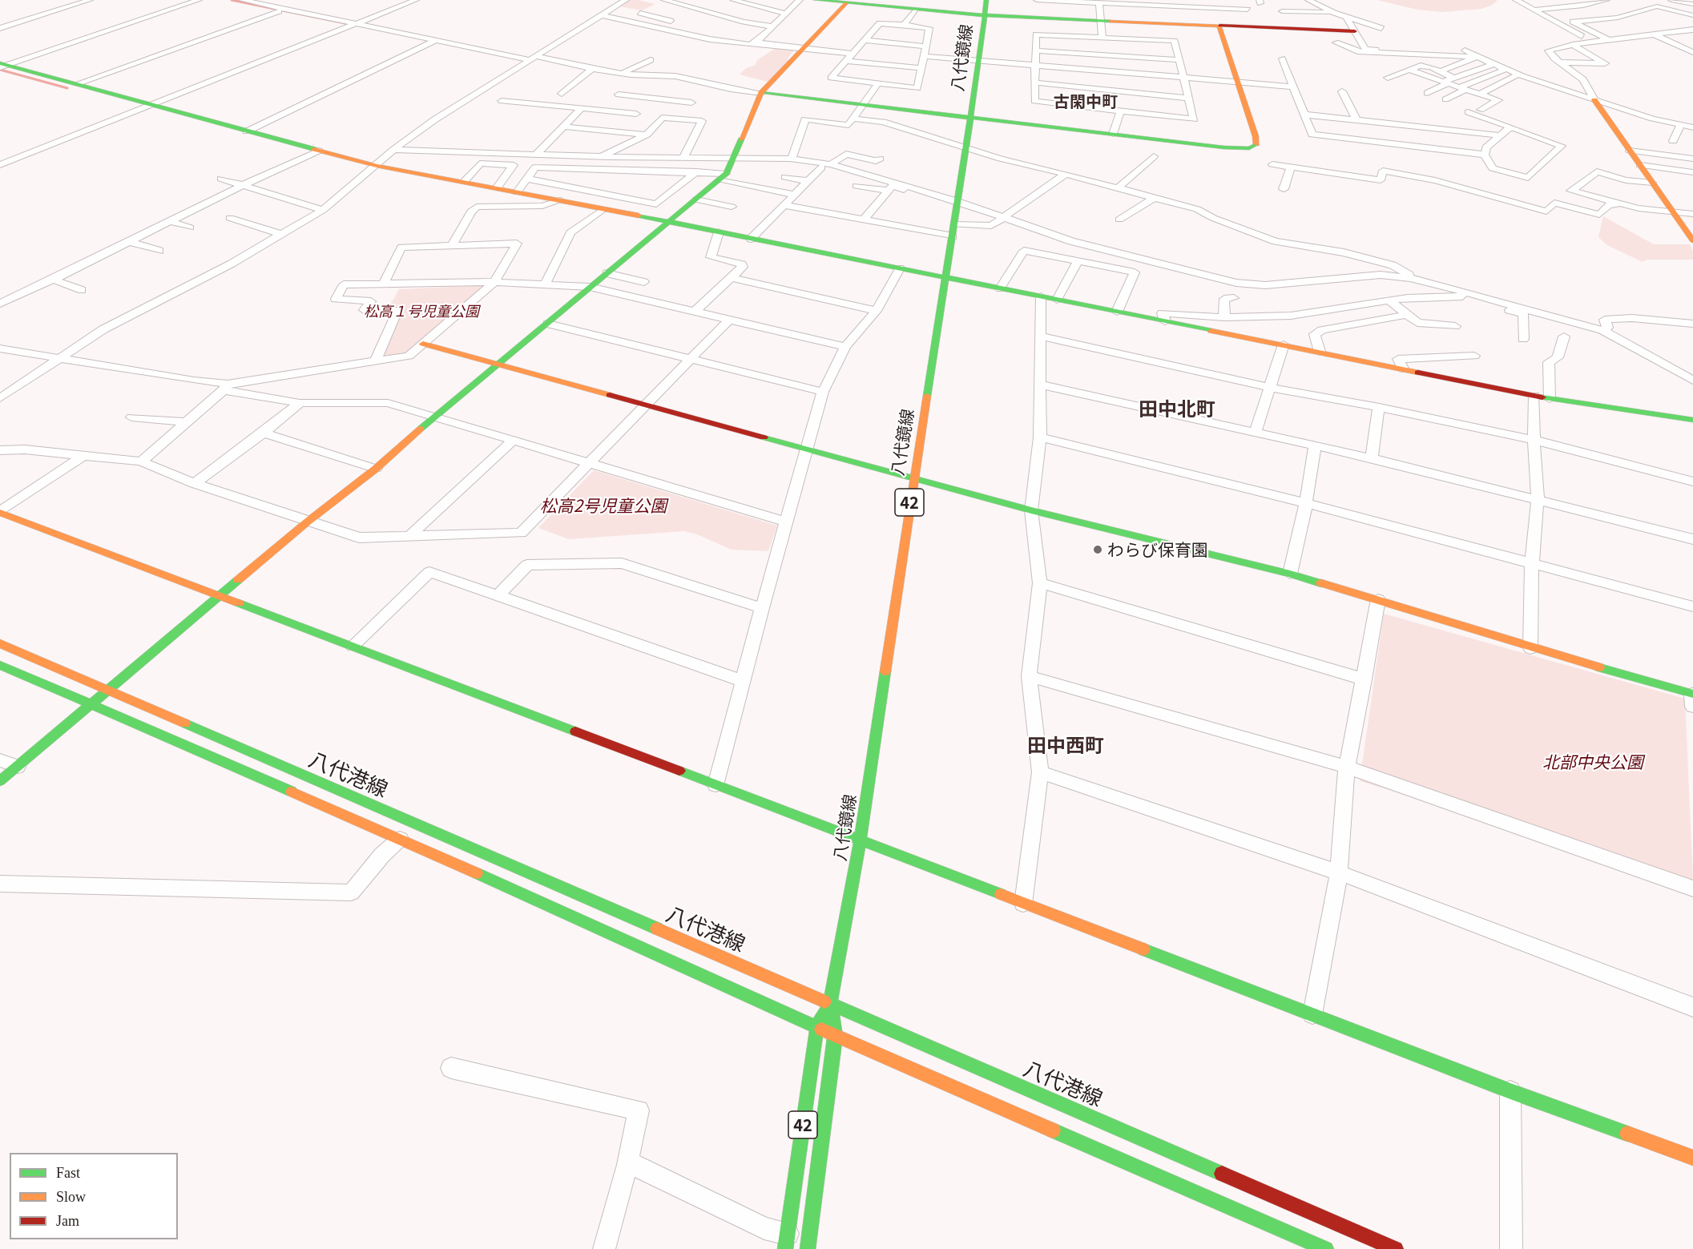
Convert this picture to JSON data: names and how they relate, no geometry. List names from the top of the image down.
{
  "streets": {
    "street": ["八代鏡線", "42", "八代港線"]
  },
  "crossings": [
    ["八代鏡線", "八代港線"]
  ],
  "districts": ["古閑中町", "田中北町", "田中西町"],
  "parks": ["松高１号児童公園", "松高2号児童公園", "北部中央公園"],
  "places": ["わらび保育園"],
  "legend": ["Fast", "Slow", "Jam"]
}
